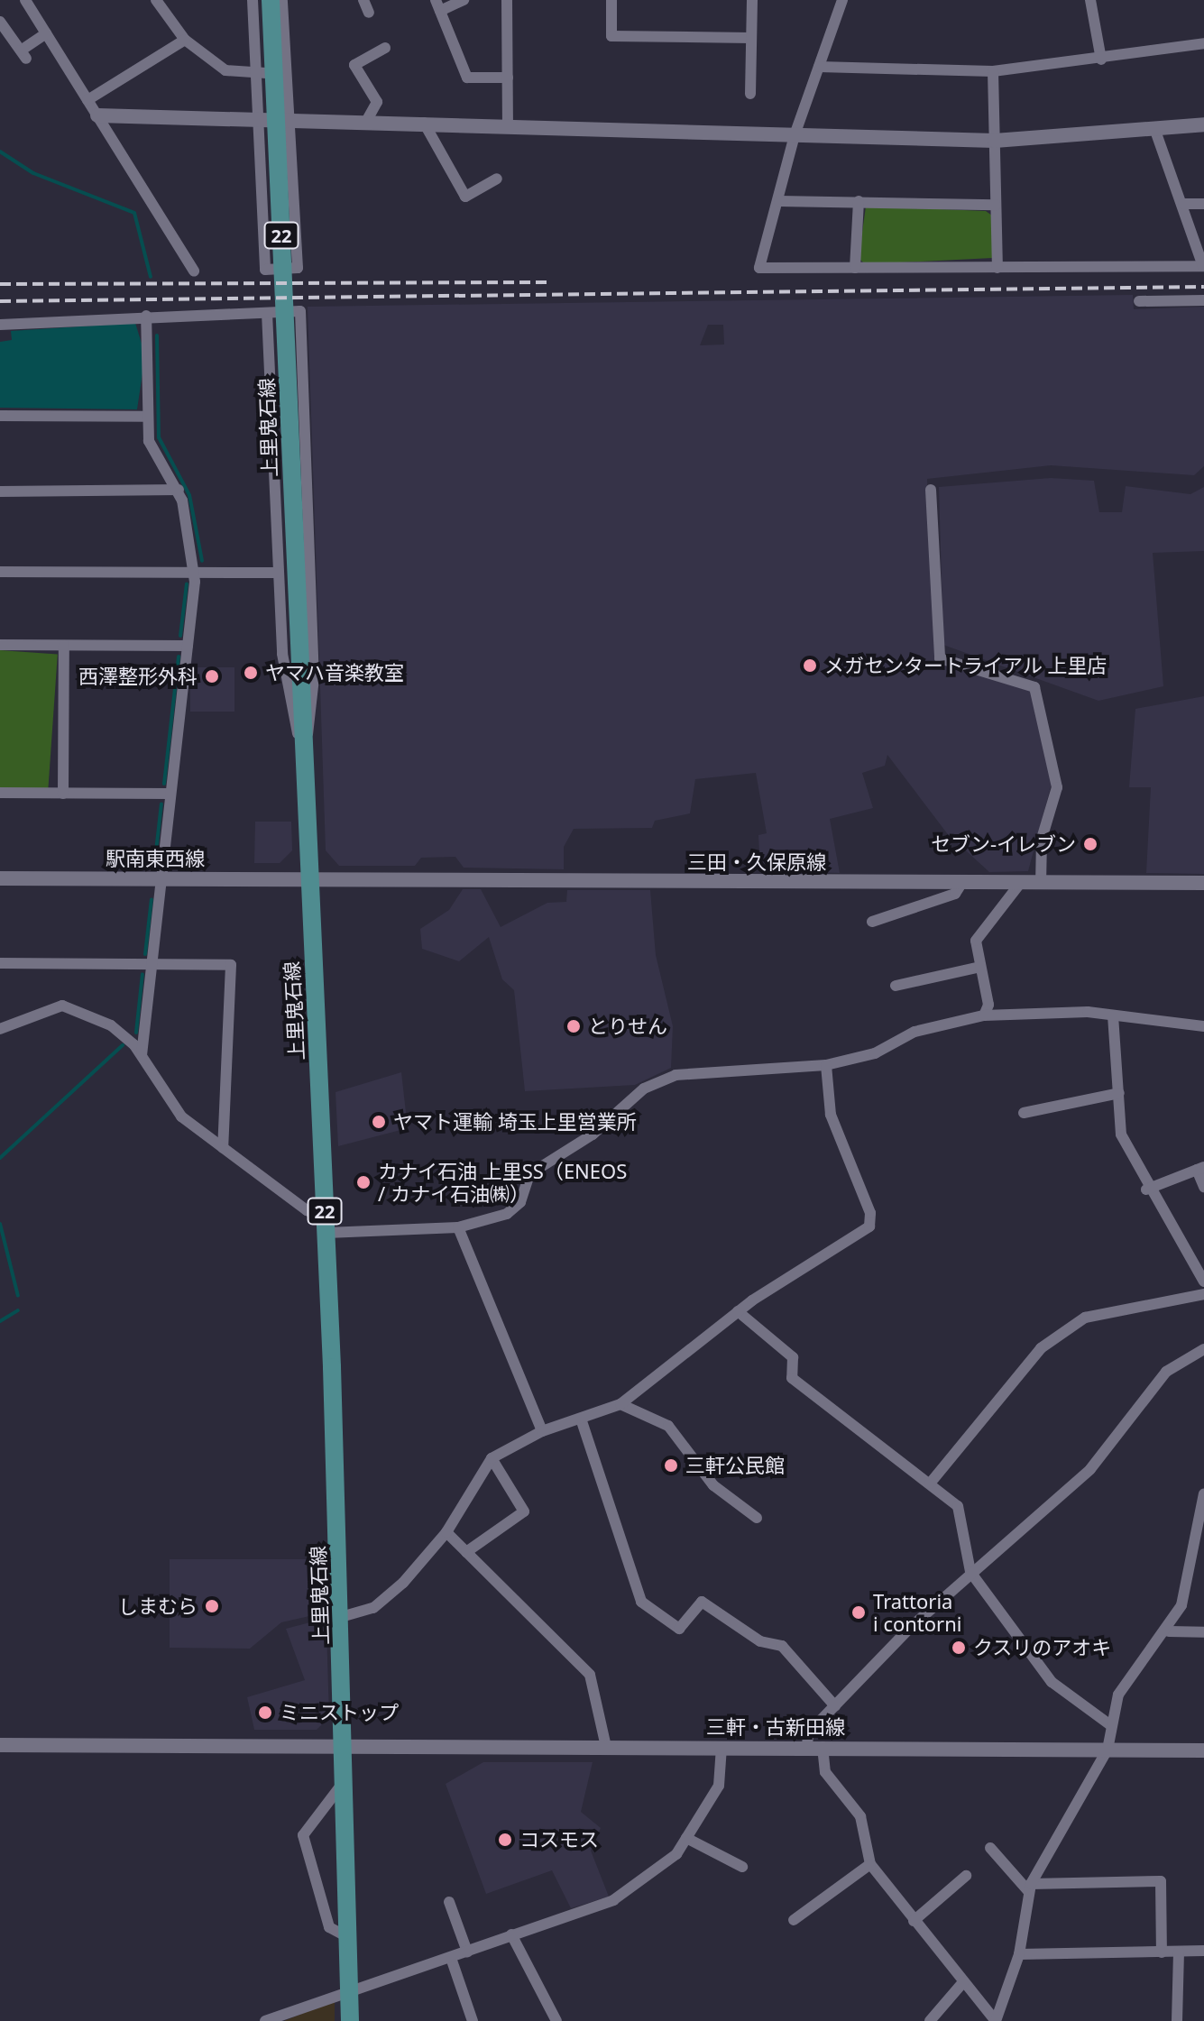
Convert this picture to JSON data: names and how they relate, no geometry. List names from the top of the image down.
{
  "streets": {
    "main road": ["22", "上里鬼石線"],
    "street": ["駅南東西線", "三田・久保原線", "三軒・古新田線"]
  },
  "crossings": [
    ["上里鬼石線", "駅南東西線"],
    ["上里鬼石線", "三田・久保原線"],
    ["上里鬼石線", "三軒・古新田線"],
    ["駅南東西線", "三田・久保原線"]
  ],
  "places": [
    "メガセンタートライアル 上里店",
    "ヤマハ音楽教室",
    "西澤整形外科",
    "セブン-イレブン",
    "とりせん",
    "ヤマト運輸 埼玉上里営業所",
    "カナイ石油 上里SS（ENEOS / カナイ石油㈱）",
    "三軒公民館",
    "しまむら",
    "Trattoria i contorni",
    "クスリのアオキ",
    "ミニストップ",
    "コスモス"
  ]
}
